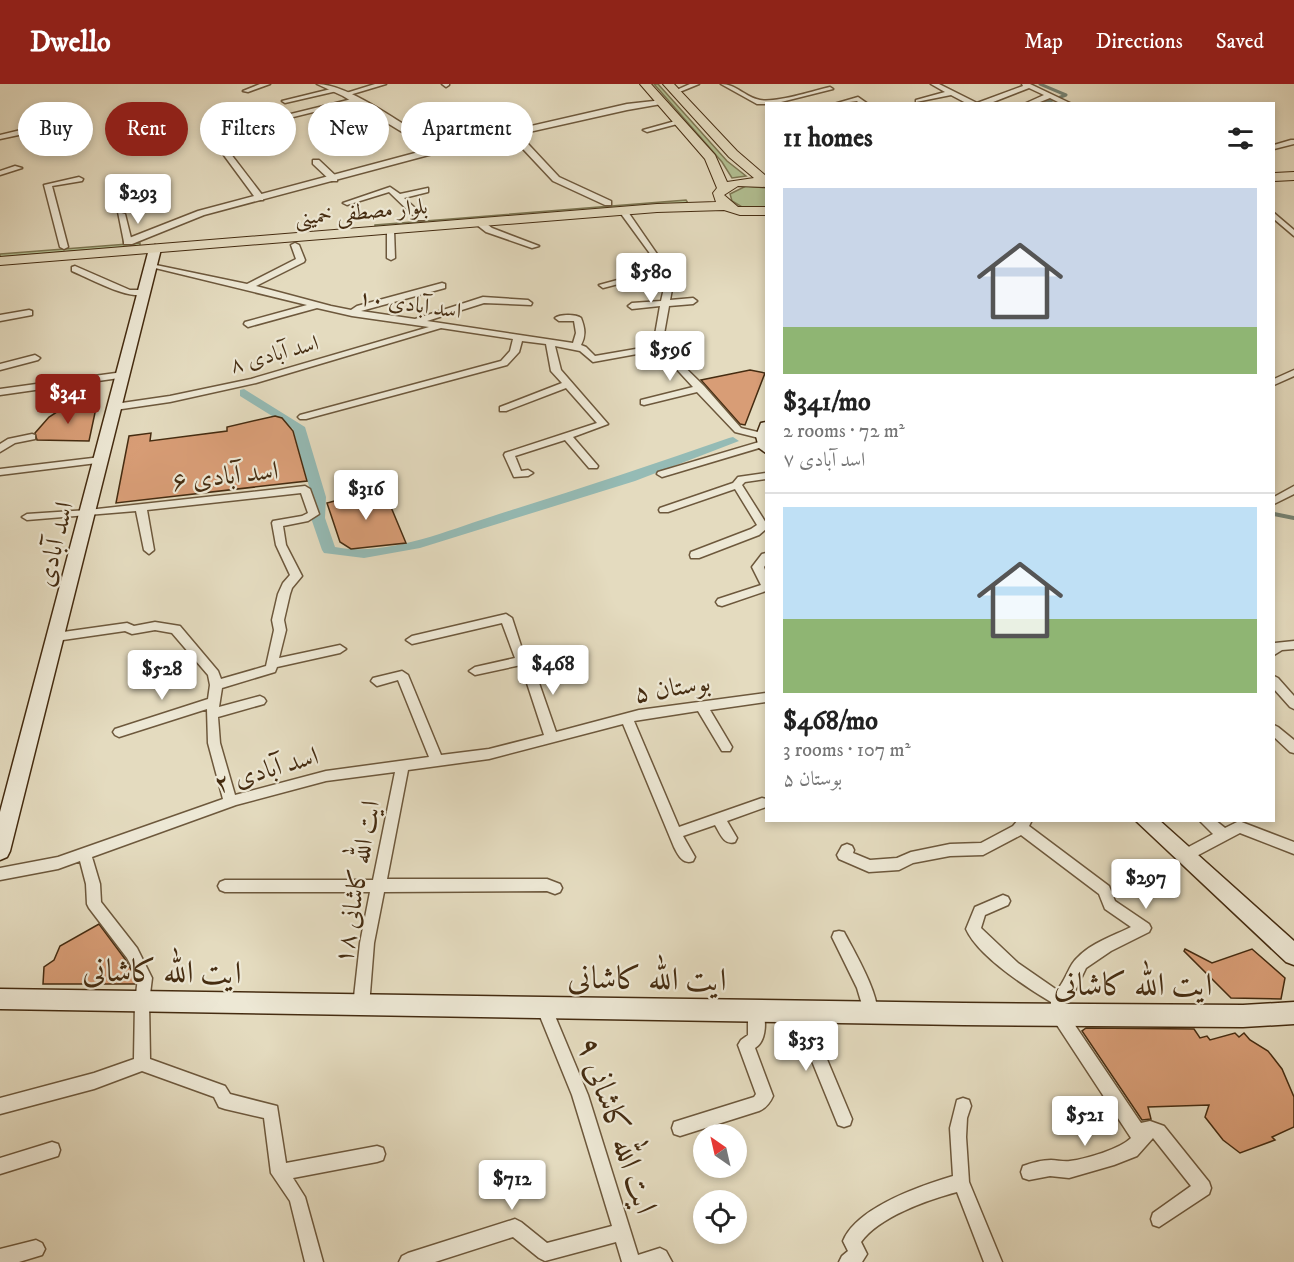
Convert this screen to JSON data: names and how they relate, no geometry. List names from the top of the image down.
{
  "streets": {
    "main road": ["بلوار مصطفی خمینی", "اسد آبادی", "ایت الله کاشانی"],
    "street": [
      "اسد آبادی ۱۰",
      "اسد آبادی ۸",
      "اسد آبادی ۶",
      "بوستان ۵",
      "اسد آبادی ۲",
      "ایت الله کاشانی ۱۸",
      "ایت الله کاشانی ۹"
    ]
  },
  "crossings": [
    ["بلوار مصطفی خمینی", "اسد آبادی"],
    ["اسد آبادی ۱۰", "اسد آبادی ۸"],
    ["اسد آبادی ۱۰", "اسد آبادی"],
    ["اسد آبادی ۸", "اسد آبادی"],
    ["اسد آبادی ۶", "اسد آبادی"],
    ["بوستان ۵", "اسد آبادی ۲"],
    ["اسد آبادی ۲", "ایت الله کاشانی ۱۸"],
    ["ایت الله کاشانی ۱۸", "ایت الله کاشانی"],
    ["ایت الله کاشانی", "ایت الله کاشانی ۹"]
  ],
  "north": "top left",
  "page": {
    "header": "Dwello",
    "nav": ["Map", "Directions", "Saved"],
    "chip": [
      "Buy",
      "Rent",
      "Filters",
      "New",
      "Apartment"
    ],
    "heading": "11 homes",
    "price": [
      "$293",
      "$580",
      "$596",
      "$341",
      "$316",
      "$468",
      "$528",
      "$297",
      "$353",
      "$521",
      "$712"
    ],
    "list": [
      {
        "name": "$341/mo",
        "note": "2 rooms · 72 m² · اسد آبادی ۷"
      },
      {
        "name": "$468/mo",
        "note": "3 rooms · 107 m² · بوستان ۵"
      }
    ]
  }
}
